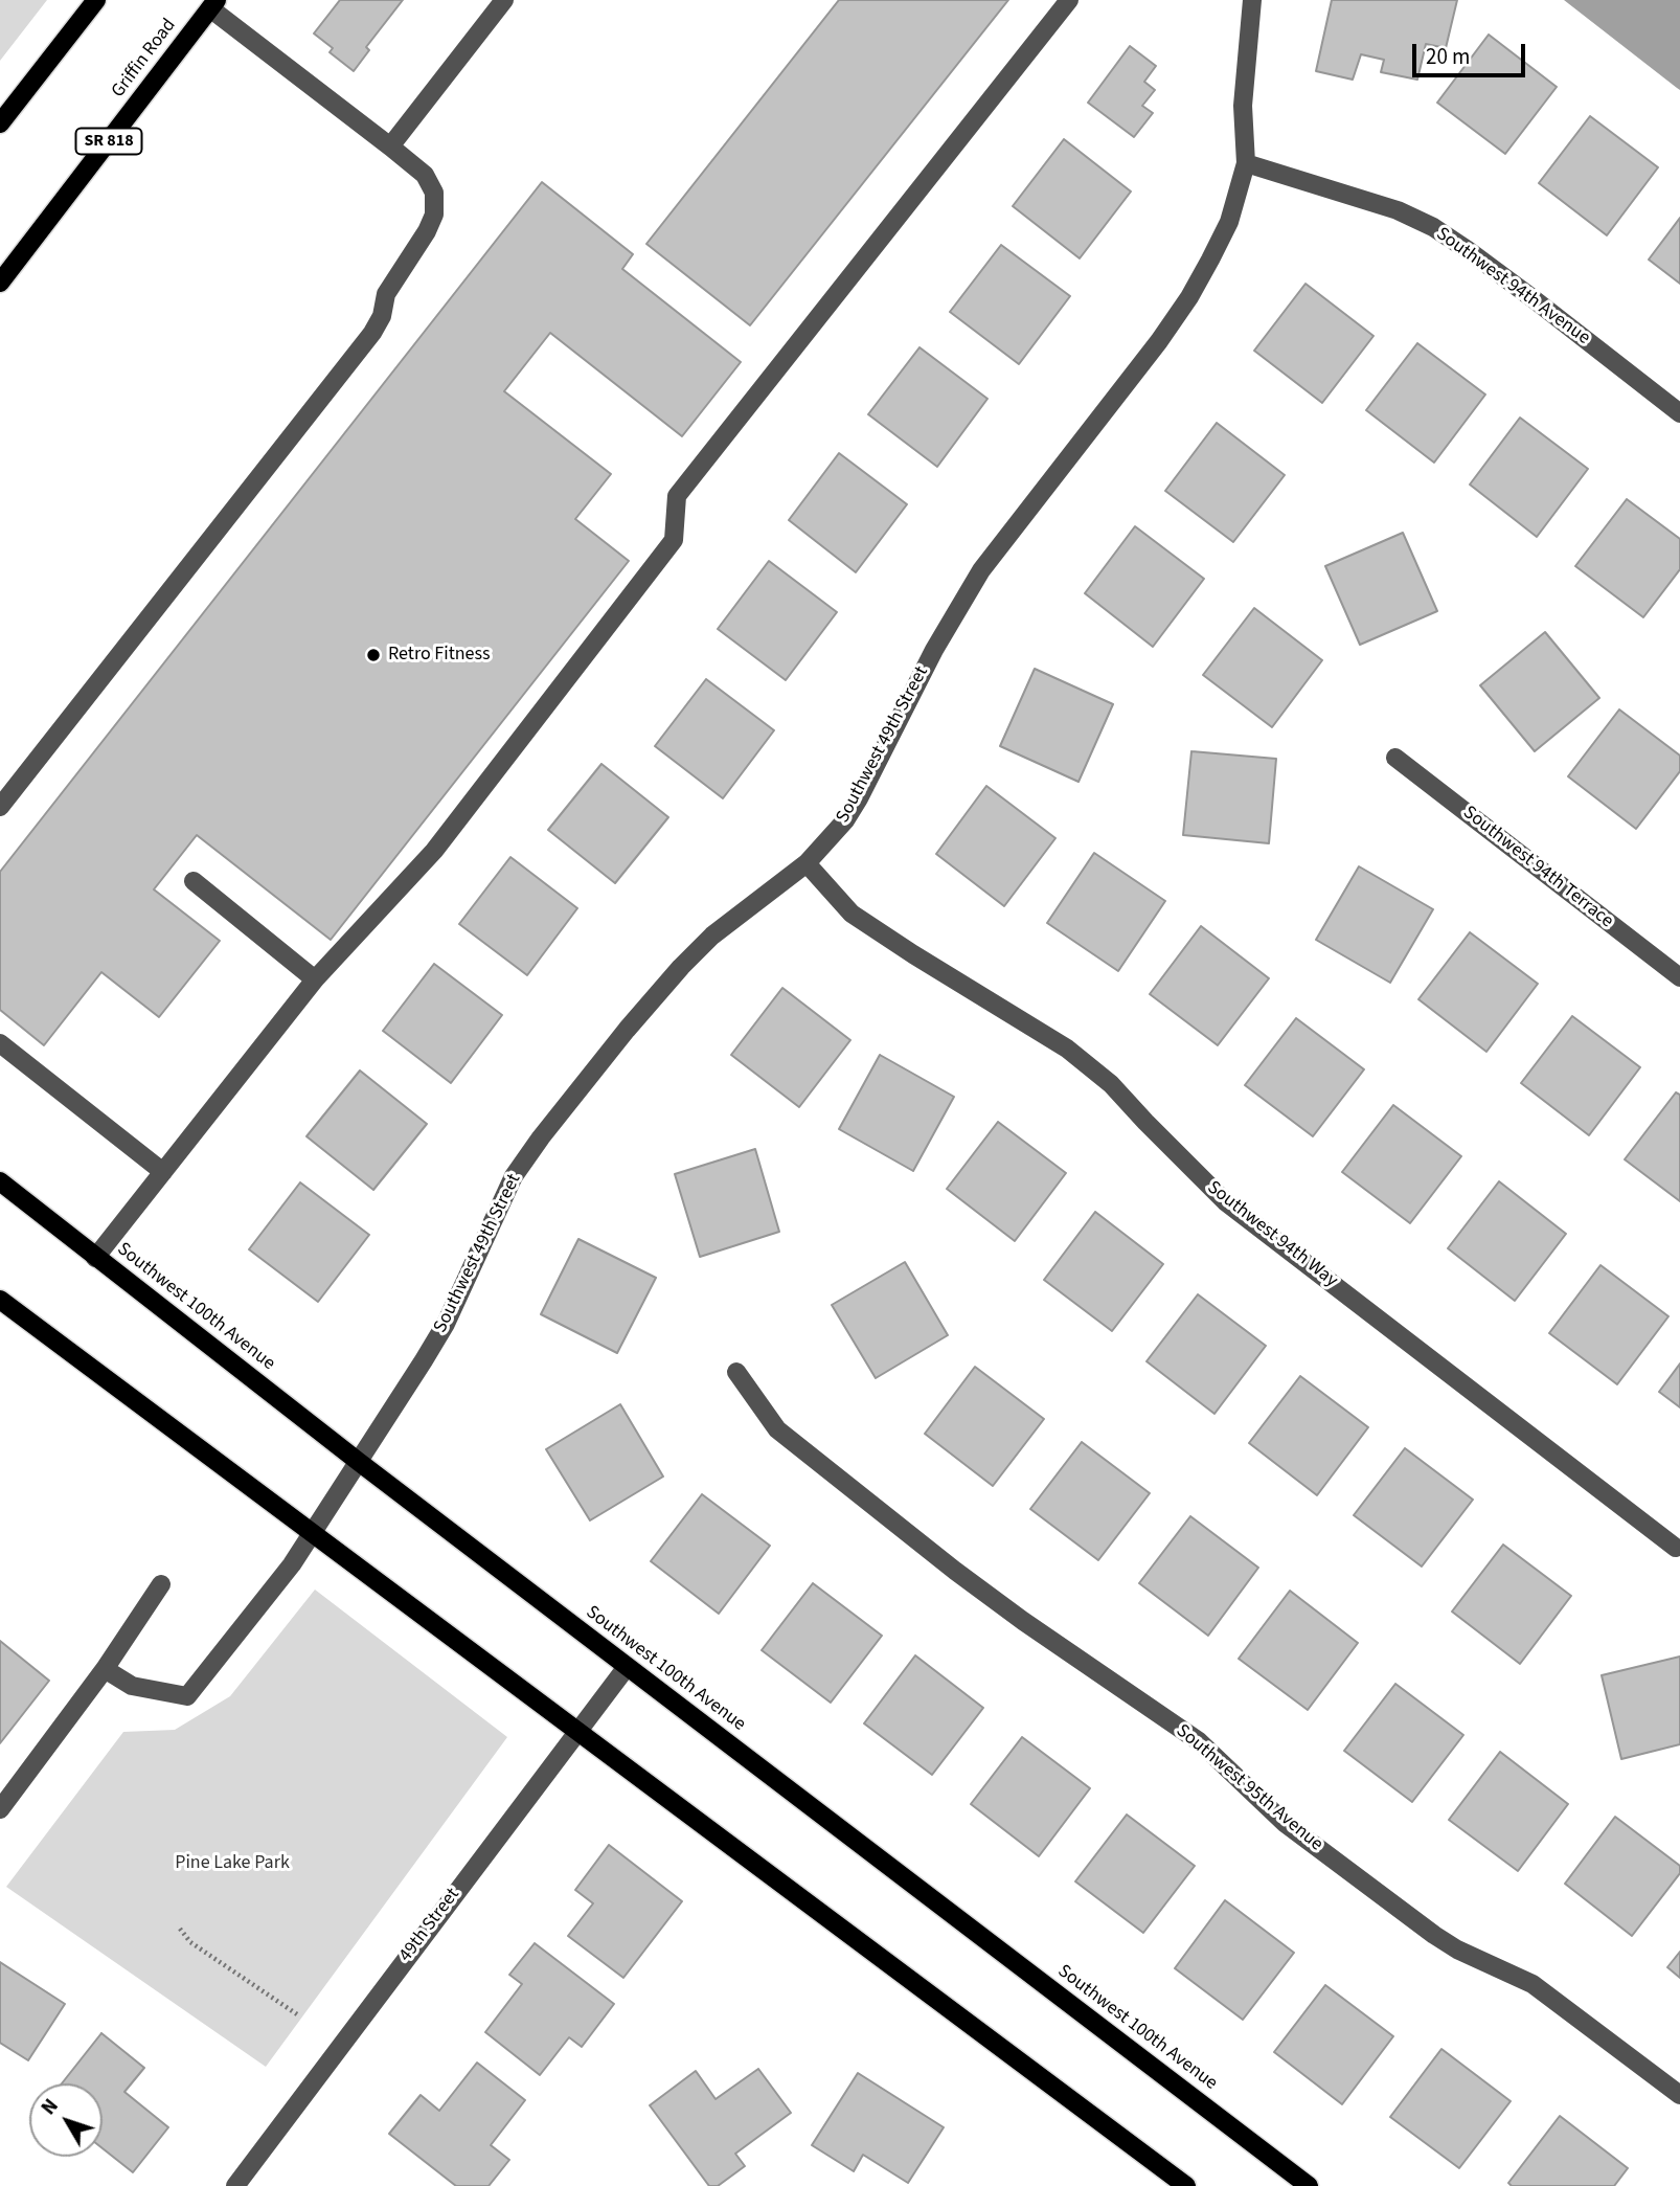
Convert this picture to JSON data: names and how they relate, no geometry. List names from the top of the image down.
{
  "streets": {
    "main road": ["Griffin Road", "SR 818", "Southwest 100th Avenue"],
    "street": [
      "Southwest 94th Avenue",
      "Southwest 49th Street",
      "Southwest 94th Terrace",
      "Southwest 94th Way",
      "Southwest 95th Avenue",
      "49th Street"
    ]
  },
  "crossings": [
    ["Southwest 94th Avenue", "Southwest 49th Street"],
    ["Southwest 49th Street", "Southwest 94th Way"],
    ["Southwest 49th Street", "Southwest 100th Avenue"],
    ["Southwest 100th Avenue", "49th Street"]
  ],
  "parks": ["Pine Lake Park"],
  "places": ["Retro Fitness"],
  "scale_bar": "20 m",
  "north": "top left"
}
